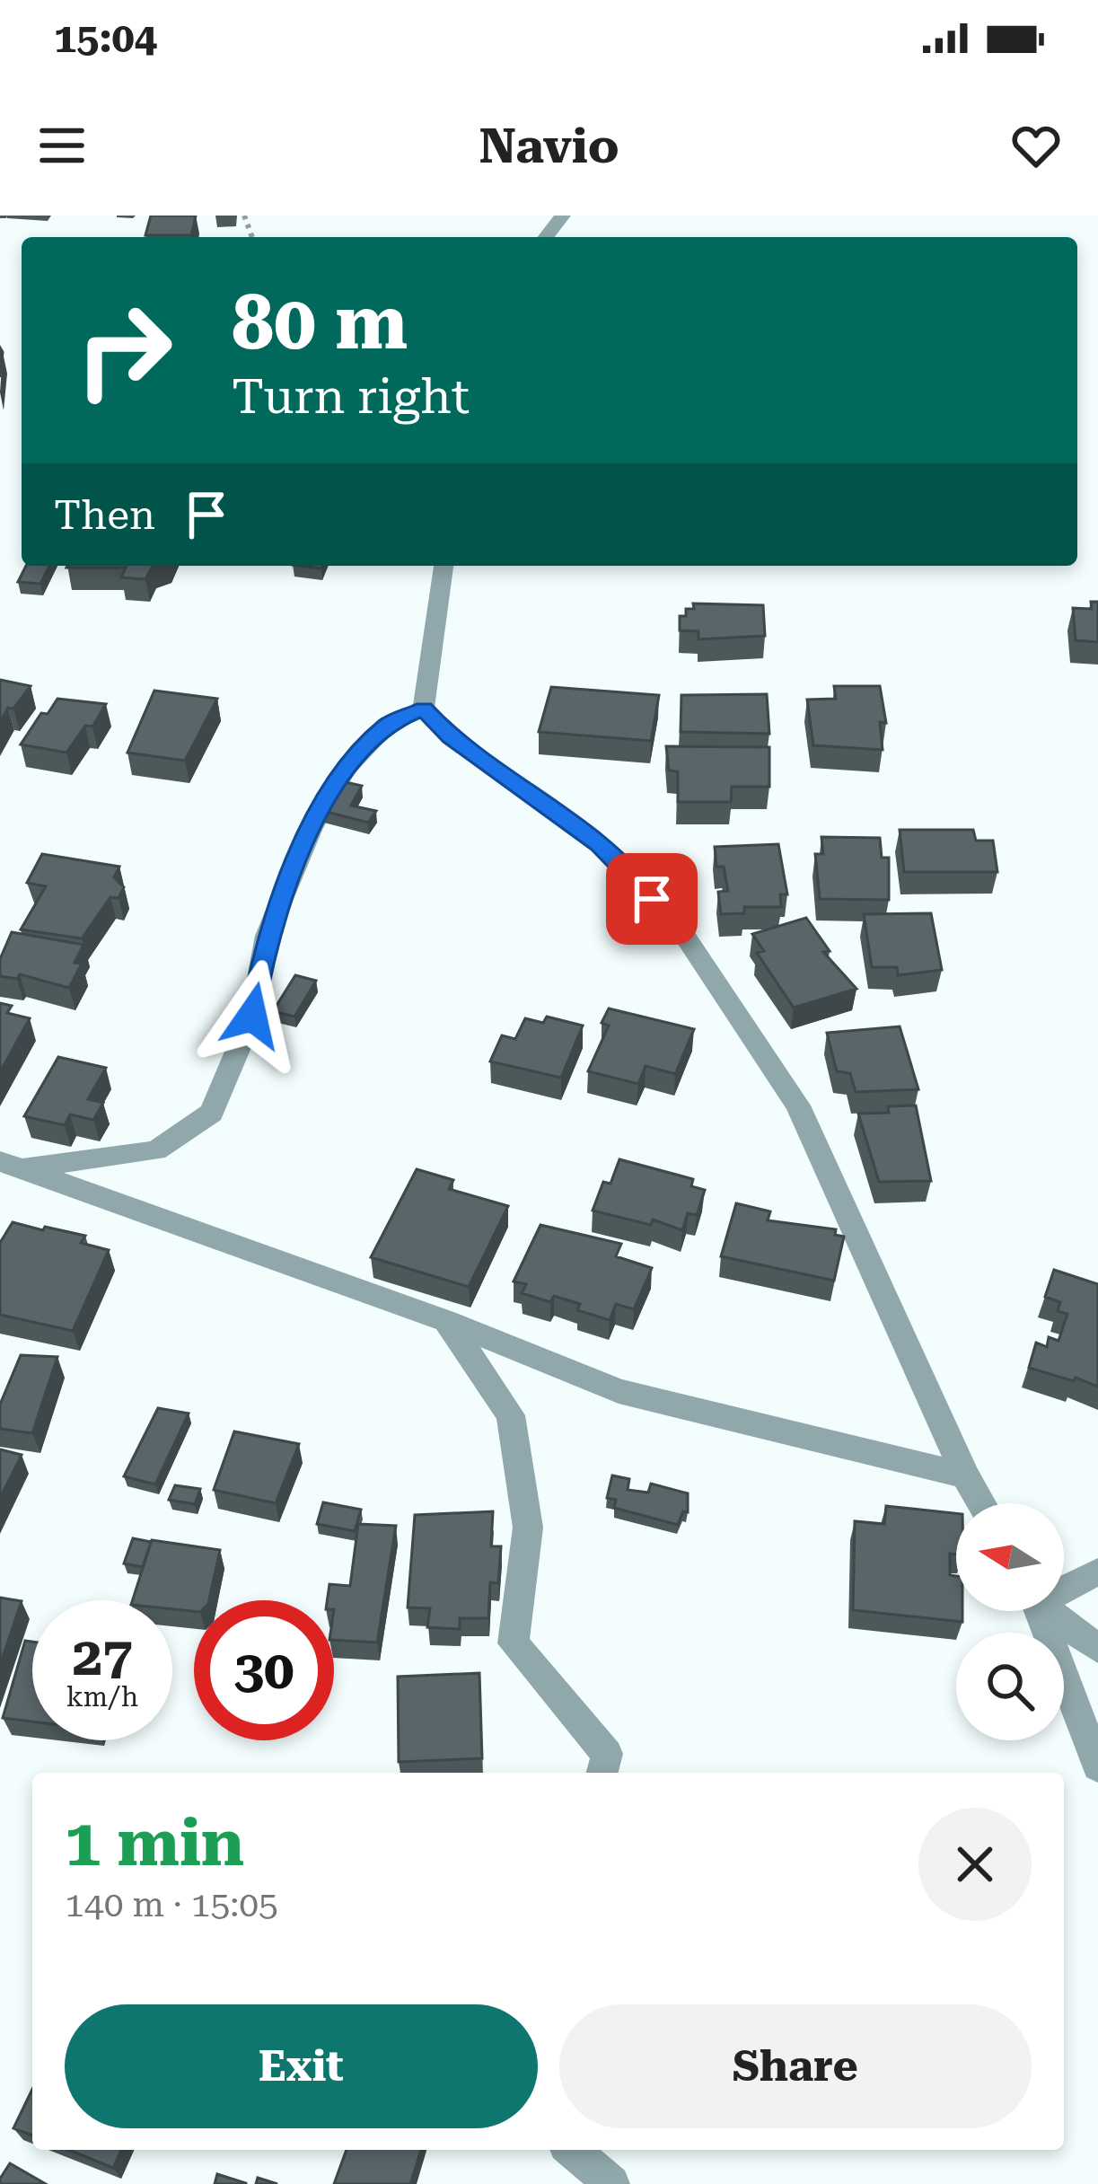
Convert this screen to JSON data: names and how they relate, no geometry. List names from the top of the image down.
{
  "north": "left",
  "page": {
    "status": "15:04",
    "header": "Navio",
    "turn": ["80 m", "Turn right"],
    "then": "Then",
    "speed": "27 km/h",
    "limit": "30",
    "heading": ["1 min", "140 m · 15:05"],
    "buttons": ["Exit", "Share"]
  }
}
